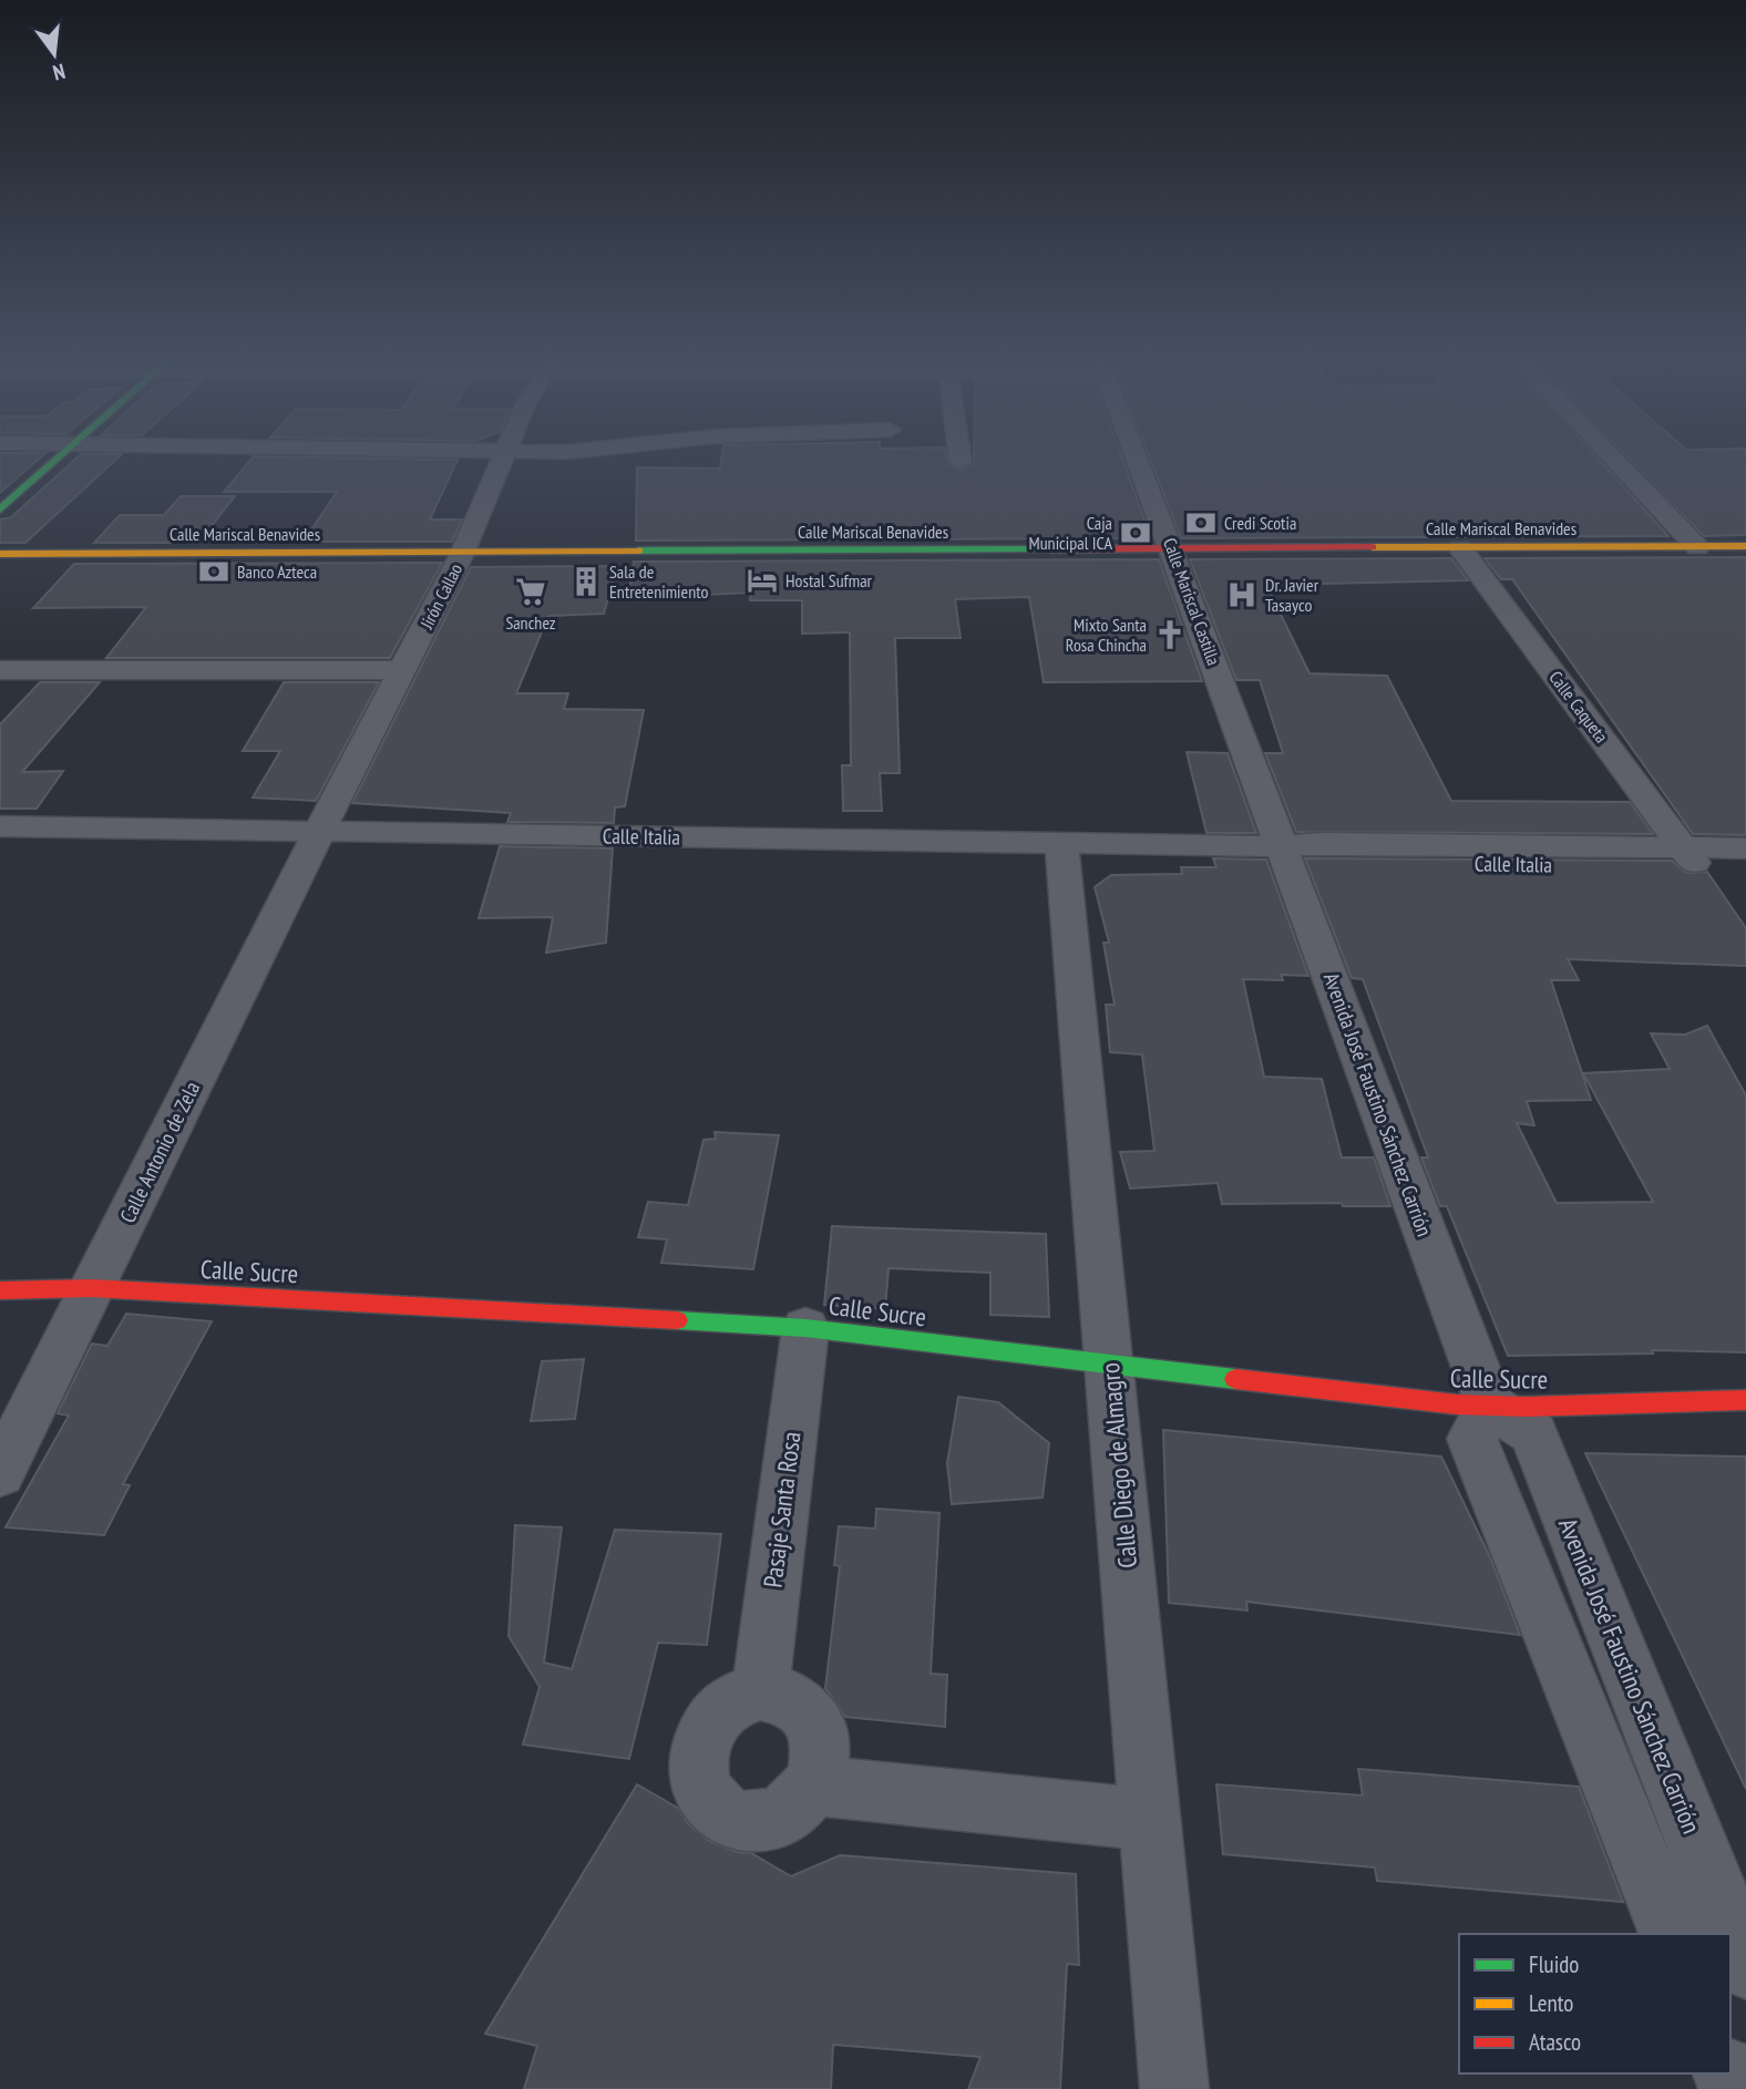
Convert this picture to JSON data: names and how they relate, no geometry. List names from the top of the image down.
{
  "streets": {
    "main road": ["Calle Mariscal Benavides", "Calle Sucre"],
    "street": [
      "Jirón Callao",
      "Calle Mariscal Castilla",
      "Calle Caqueta",
      "Calle Italia",
      "Avenida José Faustino Sánchez Carrión",
      "Calle Antonio de Zela",
      "Calle Diego de Almagro",
      "Pasaje Santa Rosa"
    ]
  },
  "crossings": [
    ["Calle Mariscal Benavides", "Jirón Callao"],
    ["Calle Mariscal Benavides", "Calle Mariscal Castilla"],
    ["Calle Mariscal Benavides", "Calle Caqueta"],
    ["Jirón Callao", "Calle Italia"],
    ["Jirón Callao", "Calle Antonio de Zela"],
    ["Calle Mariscal Castilla", "Calle Italia"],
    ["Calle Mariscal Castilla", "Avenida José Faustino Sánchez Carrión"],
    ["Calle Caqueta", "Calle Italia"],
    ["Calle Italia", "Avenida José Faustino Sánchez Carrión"],
    ["Calle Italia", "Calle Antonio de Zela"],
    ["Calle Italia", "Calle Diego de Almagro"],
    ["Avenida José Faustino Sánchez Carrión", "Calle Sucre"],
    ["Calle Antonio de Zela", "Calle Sucre"],
    ["Calle Sucre", "Calle Diego de Almagro"],
    ["Calle Sucre", "Pasaje Santa Rosa"]
  ],
  "places": {
    "bank": ["Credi Scotia", "Caja Municipal ICA", "Banco Azteca"],
    "hotel": ["Hostal Sufmar"],
    "building": ["Sala de Entretenimiento"],
    "supermarket": ["Sanchez"],
    "hospital": ["Dr. Javier Tasayco"],
    "church": ["Mixto Santa Rosa Chincha"]
  },
  "legend": ["Fluido", "Lento", "Atasco"],
  "north": "bottom"
}
